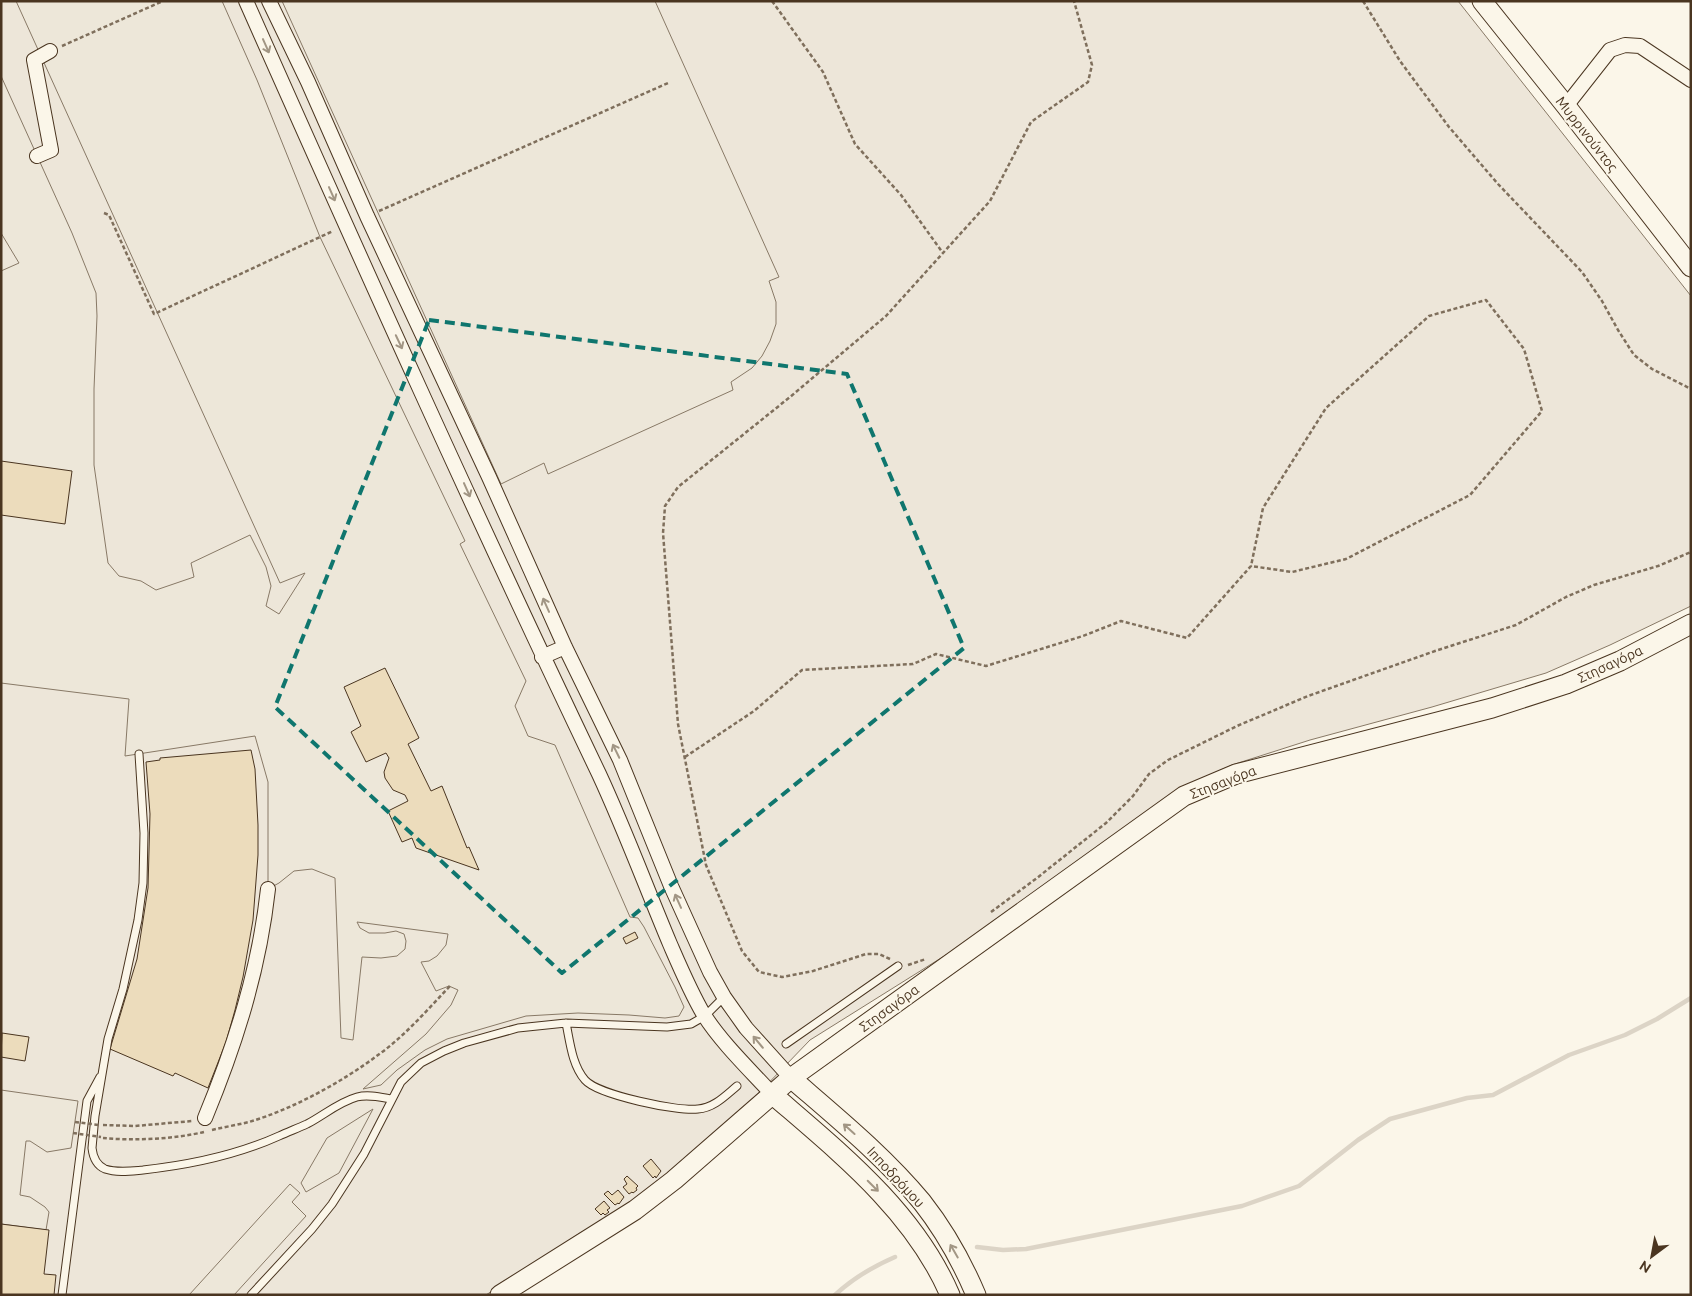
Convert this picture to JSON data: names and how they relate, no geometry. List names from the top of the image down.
{
  "streets": {
    "street": ["Μυρρινούντος", "Στησαγόρα", "Ιπποδρόμου"]
  },
  "crossings": [
    ["Στησαγόρα", "Ιπποδρόμου"]
  ],
  "north": "bottom left"
}
